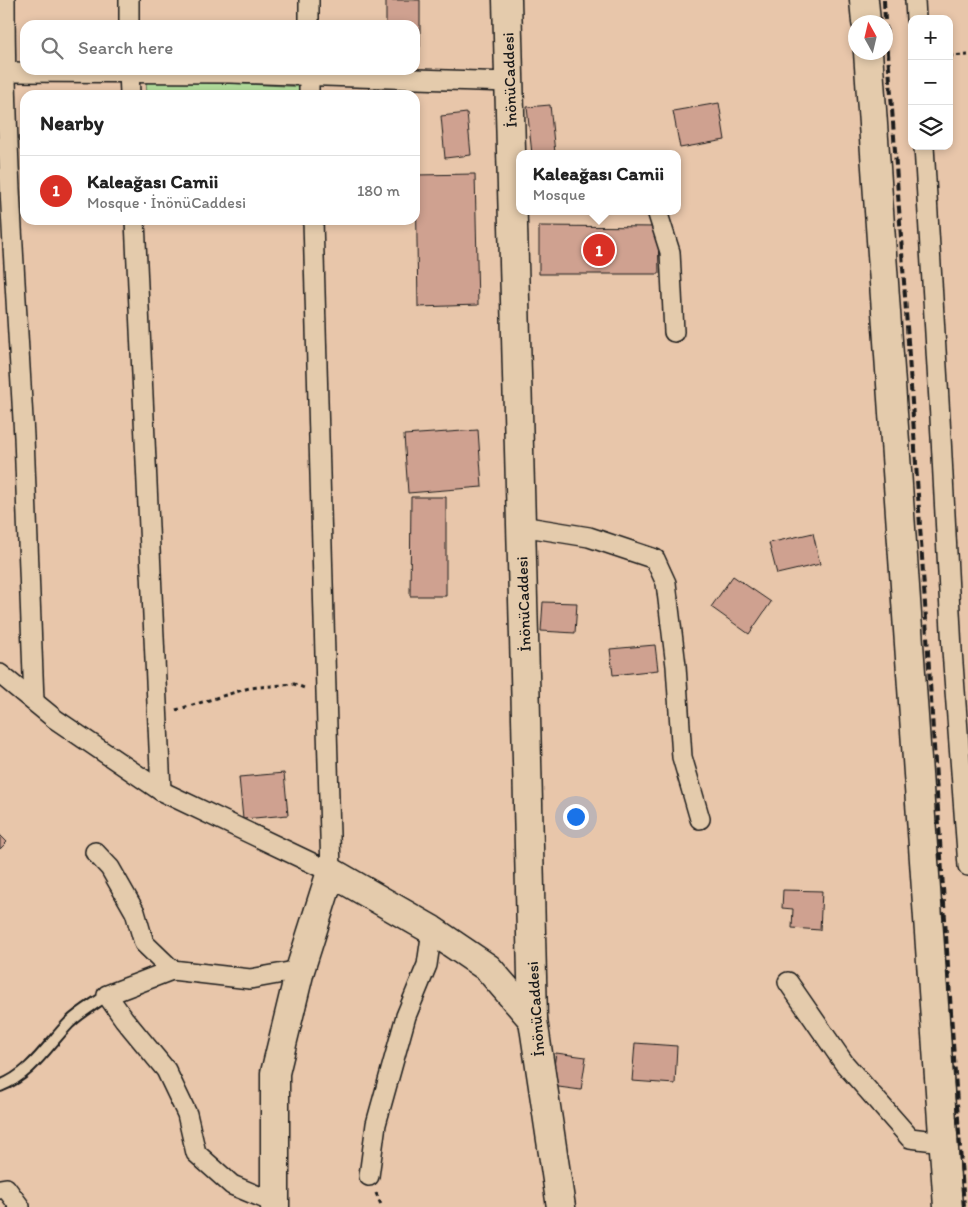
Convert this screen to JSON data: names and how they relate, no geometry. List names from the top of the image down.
{
  "streets": {
    "main road": ["İnönüCaddesi"]
  },
  "north": "top",
  "page": {
    "map_buttons": ["+", "−"],
    "search": "Search here",
    "heading": "Nearby",
    "popup": ["Kaleağası Camii", "Mosque"],
    "list": [
      {
        "mark": "1",
        "name": "Kaleağası Camii",
        "note": "Mosque · İnönüCaddesi",
        "value": "180 m"
      }
    ],
    "pins": "1"
  }
}
